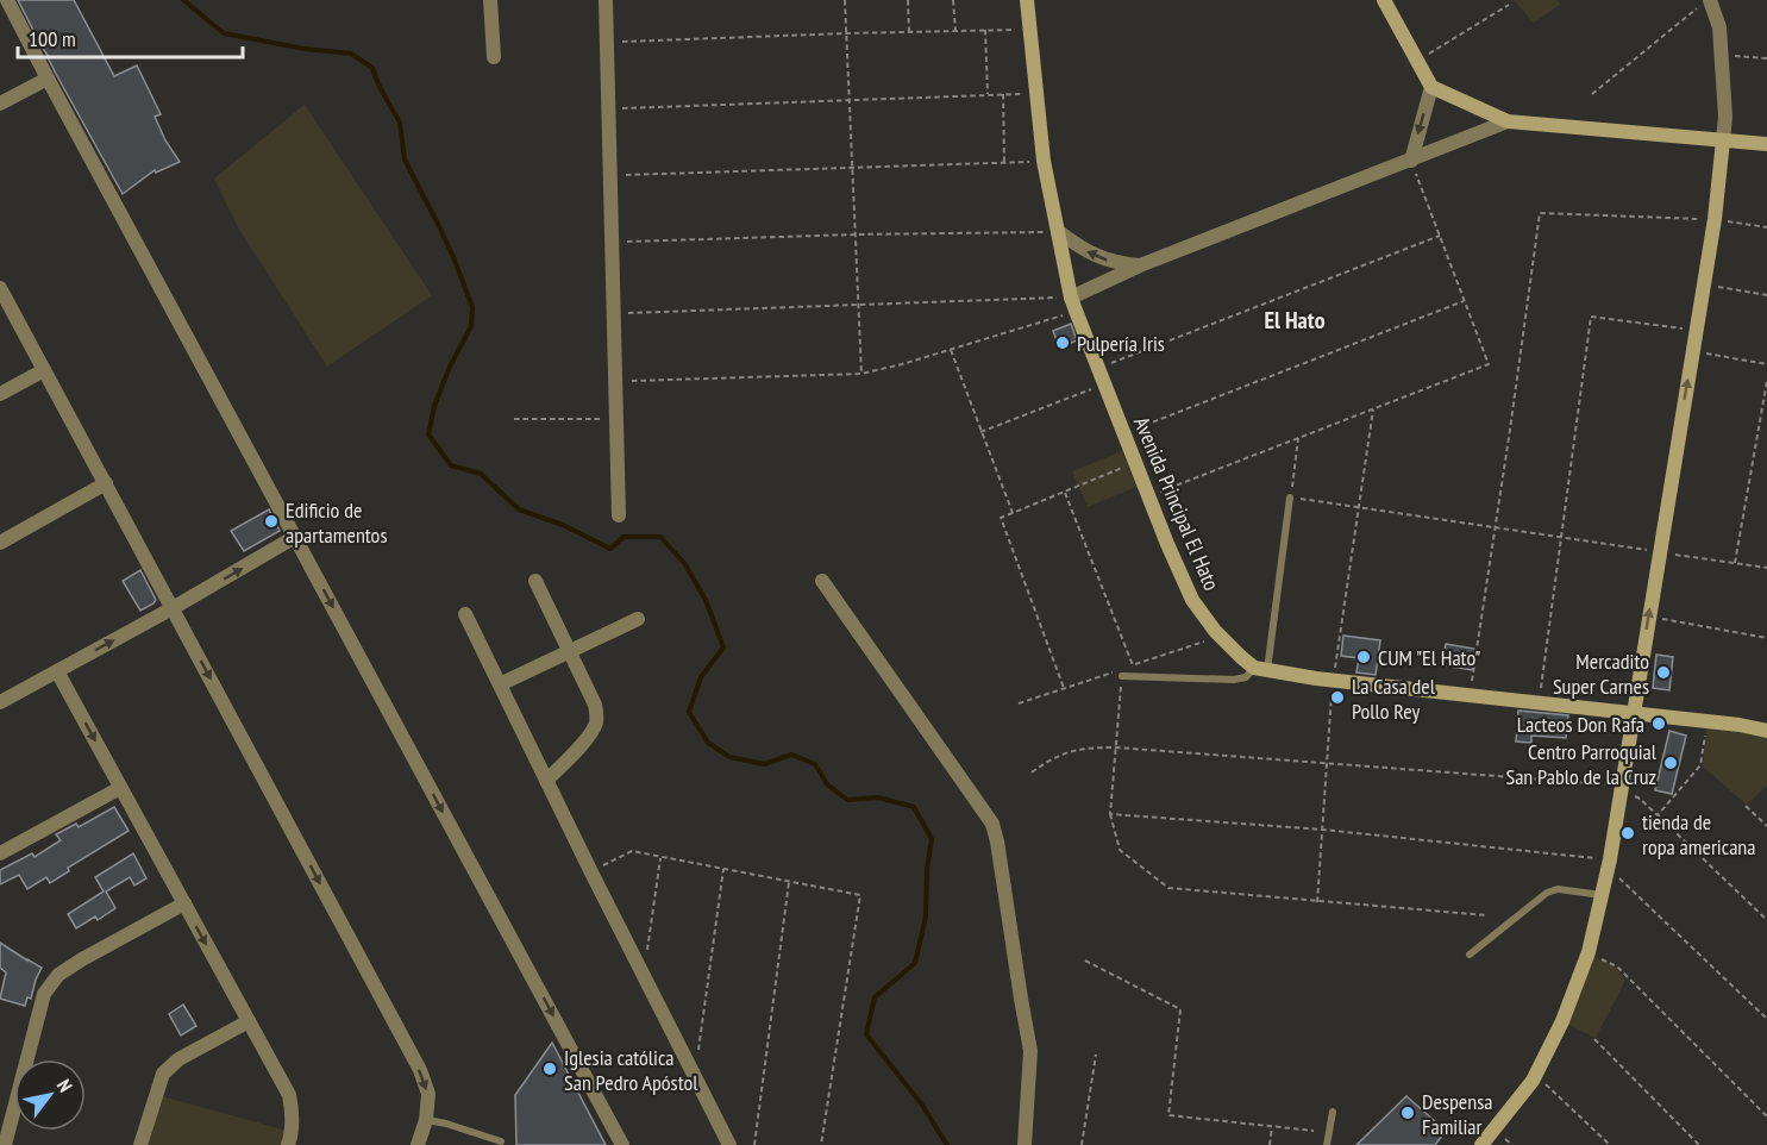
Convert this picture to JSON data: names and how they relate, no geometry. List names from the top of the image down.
{
  "streets": {
    "street": ["Avenida Principal El Hato"]
  },
  "districts": ["El Hato"],
  "places": [
    "Pulpería Iris",
    "Edificio de apartamentos",
    "CUM \"El Hato\"",
    "Mercadito Super Carnes",
    "La Casa del Pollo Rey",
    "Lacteos Don Rafa",
    "Centro Parroquial San Pablo de la Cruz",
    "tienda de ropa americana",
    "Iglesia católica San Pedro Apóstol",
    "Despensa Familiar"
  ],
  "scale_bar": "100 m",
  "north": "top right"
}
